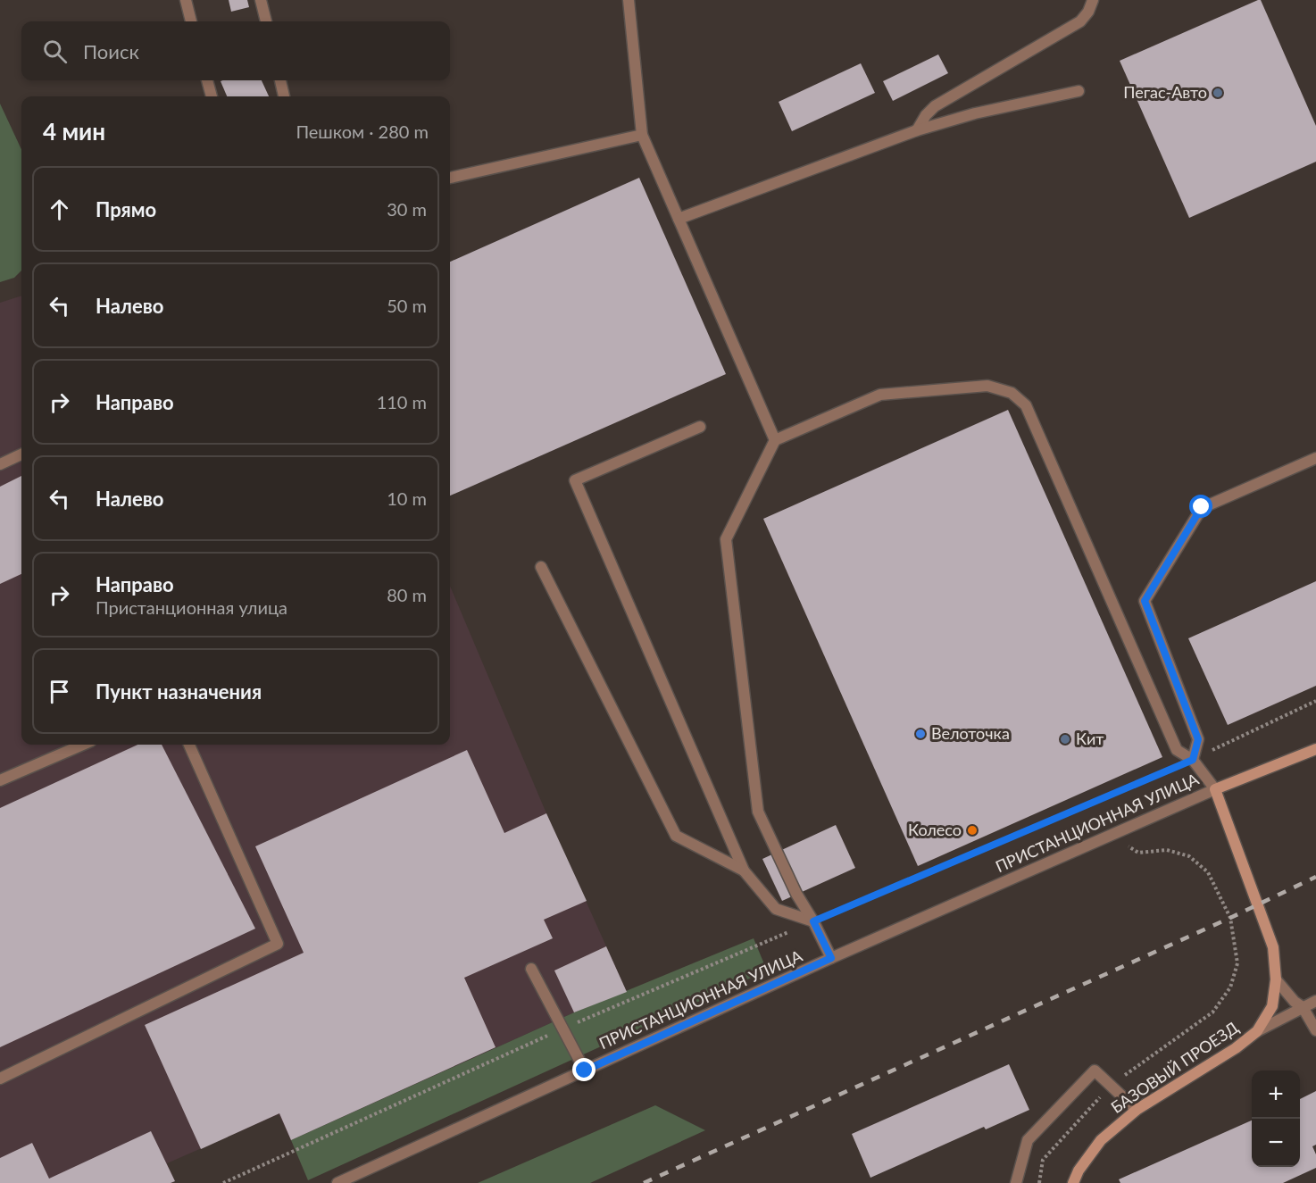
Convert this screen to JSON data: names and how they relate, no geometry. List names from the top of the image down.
{
  "streets": {
    "street": ["ПРИСТАНЦИОННАЯ УЛИЦА", "БАЗОВЫЙ ПРОЕЗД"]
  },
  "crossings": [
    ["ПРИСТАНЦИОННАЯ УЛИЦА", "БАЗОВЫЙ ПРОЕЗД"]
  ],
  "places": [
    "Пегас-Авто",
    "Велоточка",
    "Кит",
    "Колесо"
  ],
  "page": {
    "search": "Поиск",
    "heading": ["4 мин", "Пешком · 280 m"],
    "list": [
      ["Прямо", "30 m"],
      ["Налево", "50 m"],
      ["Направо", "110 m"],
      ["Налево", "10 m"],
      ["Направо", "Пристанционная улица", "80 m"],
      "Пункт назначения"
    ],
    "map_buttons": ["+", "−"]
  }
}
